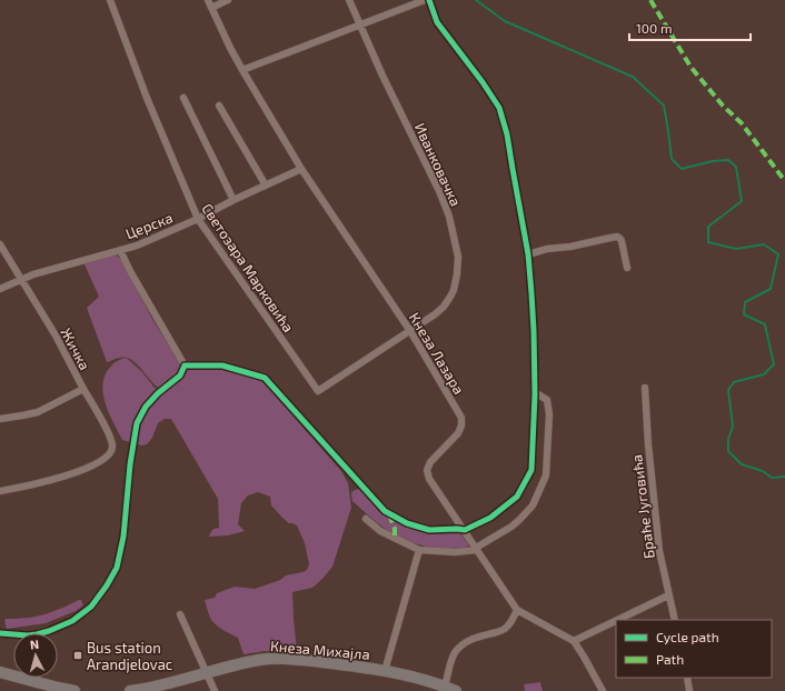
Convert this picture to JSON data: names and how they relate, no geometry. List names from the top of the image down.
{
  "streets": {
    "main road": ["Кнеза Михајла"],
    "street": [
      "Иванковачка",
      "Церска",
      "Светозара Марковића",
      "Жичка",
      "Кнеза Лазара",
      "Браће Југовића"
    ]
  },
  "crossings": [
    ["Иванковачка", "Светозара Марковића"],
    ["Иванковачка", "Кнеза Лазара"],
    ["Церска", "Светозара Марковића"],
    ["Церска", "Жичка"],
    ["Церска", "Кнеза Лазара"],
    ["Светозара Марковића", "Кнеза Лазара"]
  ],
  "places": {
    "transit": ["Bus station Arandjelovac"]
  },
  "legend": ["Cycle path", "Path"],
  "scale_bar": "100 m",
  "north": "top"
}
